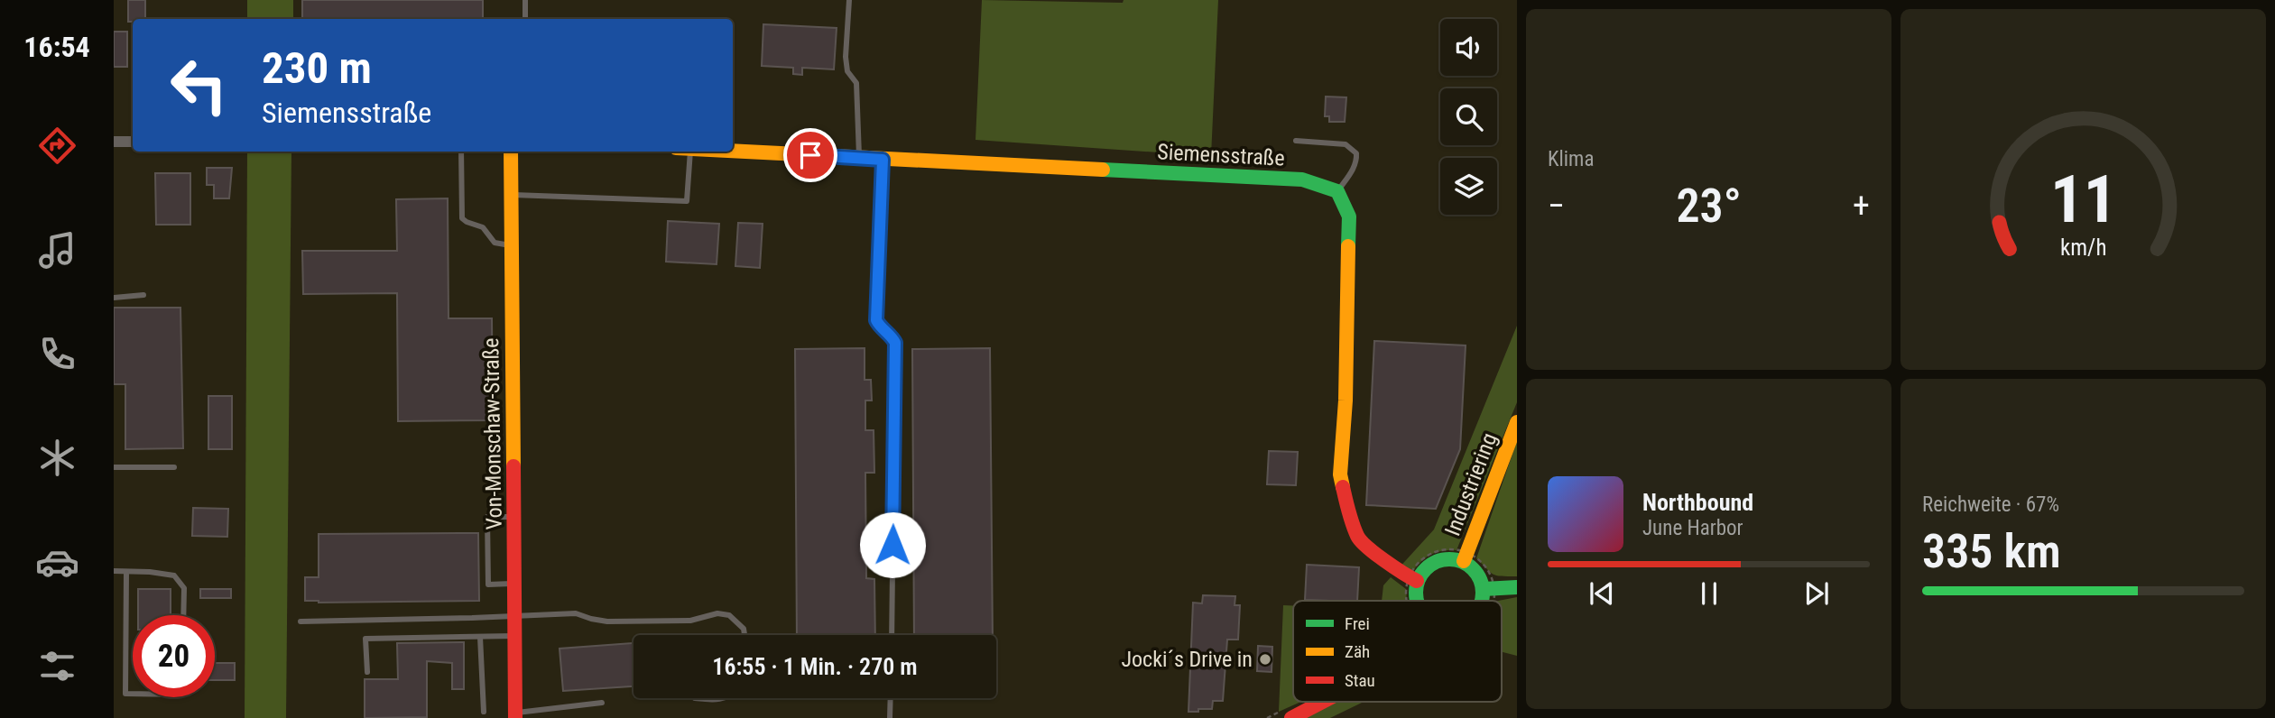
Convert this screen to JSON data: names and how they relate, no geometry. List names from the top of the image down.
{
  "streets": {
    "street": ["Siemensstraße", "Von-Monschaw-Straße", "Industriering"]
  },
  "places": ["Jocki´s Drive in"],
  "legend": ["Frei", "Zäh", "Stau"],
  "page": {
    "tabs": "16:54",
    "tile": [
      "Klima",
      ["Reichweite · 67%", "335 km"]
    ],
    "turn": ["230 m", "Siemensstraße"],
    "heat": ["−", "23°", "+"],
    "song": ["Northbound", "June Harbor"],
    "limit": "20",
    "trip": "16:55 · 1 Min. · 270 m",
    "gauge": ["11", "km/h"]
  }
}
